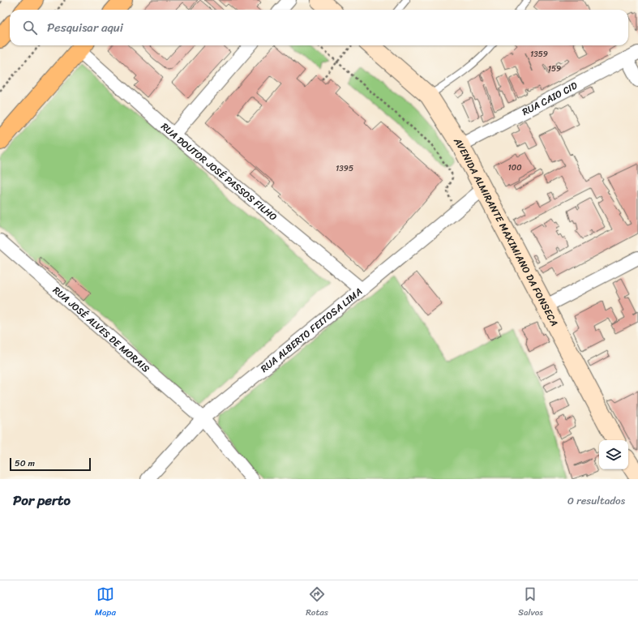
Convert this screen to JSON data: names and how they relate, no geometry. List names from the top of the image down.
{
  "streets": {
    "main road": ["AVENIDA ALMIRANTE MAXIMIANO DA FONSECA"],
    "street": [
      "RUA CAIO CID",
      "RUA DOUTOR JOSÉ PASSOS FILHO",
      "RUA JOSÉ ALVES DE MORAIS",
      "RUA ALBERTO FEITOSA LIMA"
    ]
  },
  "crossings": [
    ["RUA CAIO CID", "AVENIDA ALMIRANTE MAXIMIANO DA FONSECA"],
    ["RUA DOUTOR JOSÉ PASSOS FILHO", "RUA ALBERTO FEITOSA LIMA"],
    ["AVENIDA ALMIRANTE MAXIMIANO DA FONSECA", "RUA ALBERTO FEITOSA LIMA"],
    ["RUA JOSÉ ALVES DE MORAIS", "RUA ALBERTO FEITOSA LIMA"]
  ],
  "house_numbers": [
    "1359",
    "159",
    "100",
    "1395"
  ],
  "scale_bar": "50 m",
  "page": {
    "search": "Pesquisar aqui",
    "scale": "50 m",
    "heading": ["Por perto", "0 resultados"],
    "nav": ["Mapa", "Rotas", "Salvos"]
  }
}
